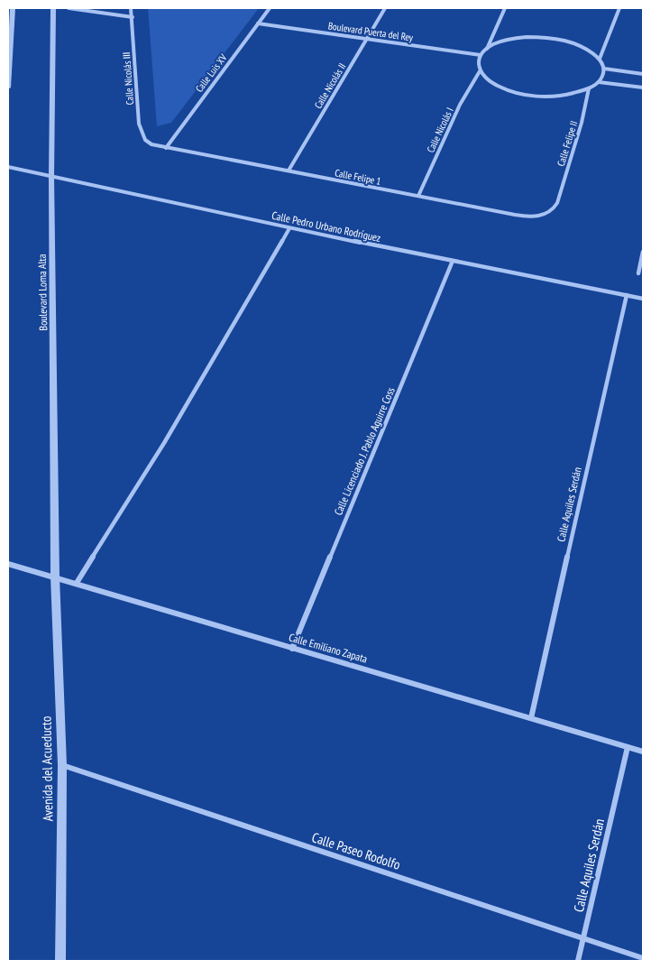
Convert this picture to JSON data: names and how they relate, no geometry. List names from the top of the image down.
{
  "streets": {
    "street": [
      "Boulevard Puerta del Rey",
      "Calle Luis XV",
      "Calle Nicolás III",
      "Calle Nicolás II",
      "Calle Nicolás I",
      "Calle Felipe II",
      "Calle Felipe 1",
      "Calle Pedro Urbano Rodríguez",
      "Boulevard Loma Alta",
      "Calle Licenciado J. Pablo Aguirre Coss",
      "Calle Aquiles Serdán",
      "Calle Emiliano Zapata",
      "Avenida del Acueducto",
      "Calle Paseo Rodolfo"
    ]
  },
  "crossings": [
    ["Boulevard Puerta del Rey", "Calle Luis XV"],
    ["Boulevard Puerta del Rey", "Calle Nicolás II"],
    ["Calle Luis XV", "Calle Felipe 1"],
    ["Calle Nicolás III", "Calle Felipe 1"],
    ["Calle Nicolás II", "Calle Felipe 1"],
    ["Calle Nicolás I", "Calle Felipe 1"],
    ["Calle Felipe II", "Calle Felipe 1"],
    ["Calle Pedro Urbano Rodríguez", "Boulevard Loma Alta"],
    ["Calle Pedro Urbano Rodríguez", "Calle Licenciado J. Pablo Aguirre Coss"],
    ["Calle Pedro Urbano Rodríguez", "Calle Aquiles Serdán"],
    ["Boulevard Loma Alta", "Calle Emiliano Zapata"],
    ["Boulevard Loma Alta", "Avenida del Acueducto"],
    ["Calle Licenciado J. Pablo Aguirre Coss", "Calle Emiliano Zapata"],
    ["Calle Aquiles Serdán", "Calle Emiliano Zapata"],
    ["Calle Aquiles Serdán", "Calle Paseo Rodolfo"],
    ["Calle Emiliano Zapata", "Avenida del Acueducto"],
    ["Avenida del Acueducto", "Calle Paseo Rodolfo"]
  ]
}
